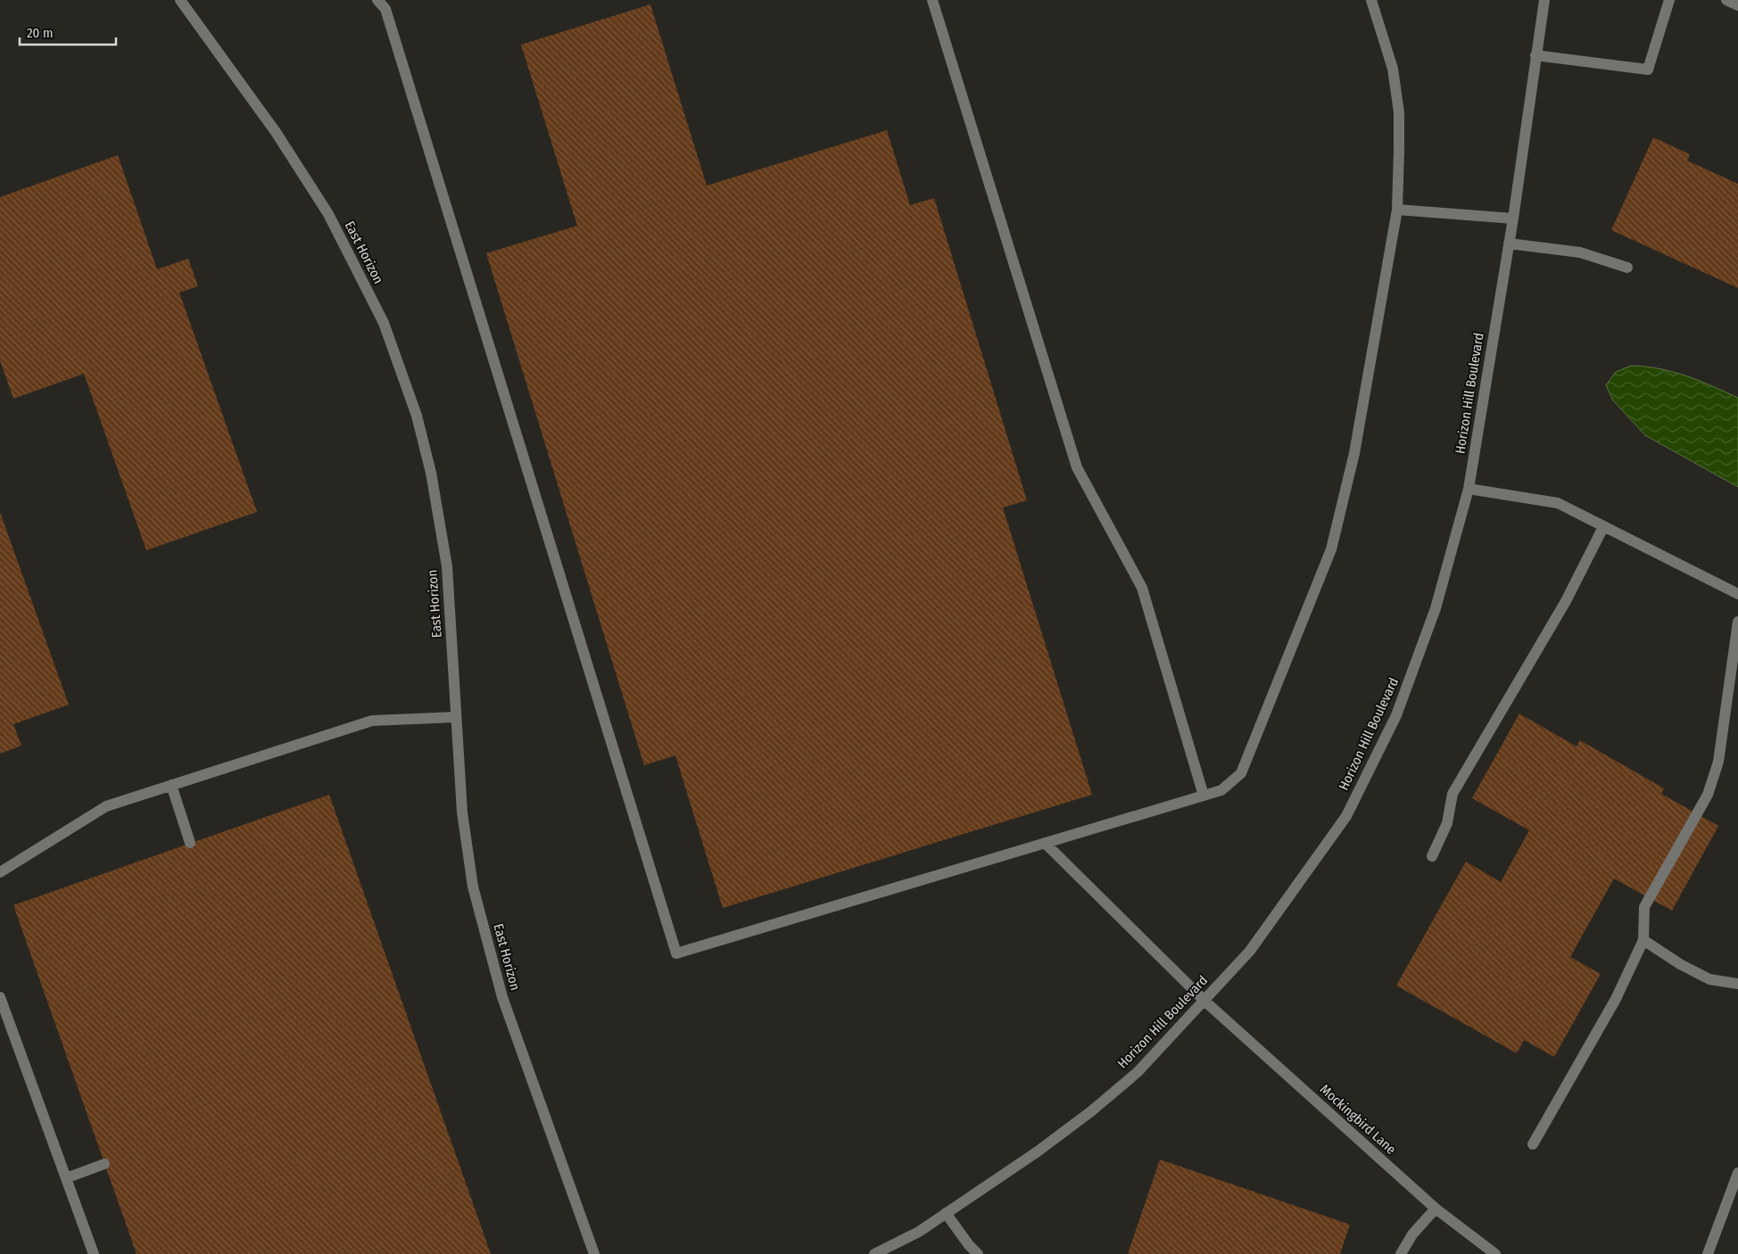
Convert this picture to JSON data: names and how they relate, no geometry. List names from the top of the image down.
{
  "streets": {
    "street": ["East Horizon", "Horizon Hill Boulevard", "Mockingbird Lane"]
  },
  "crossings": [
    ["Horizon Hill Boulevard", "Mockingbird Lane"]
  ],
  "scale_bar": "20 m"
}
